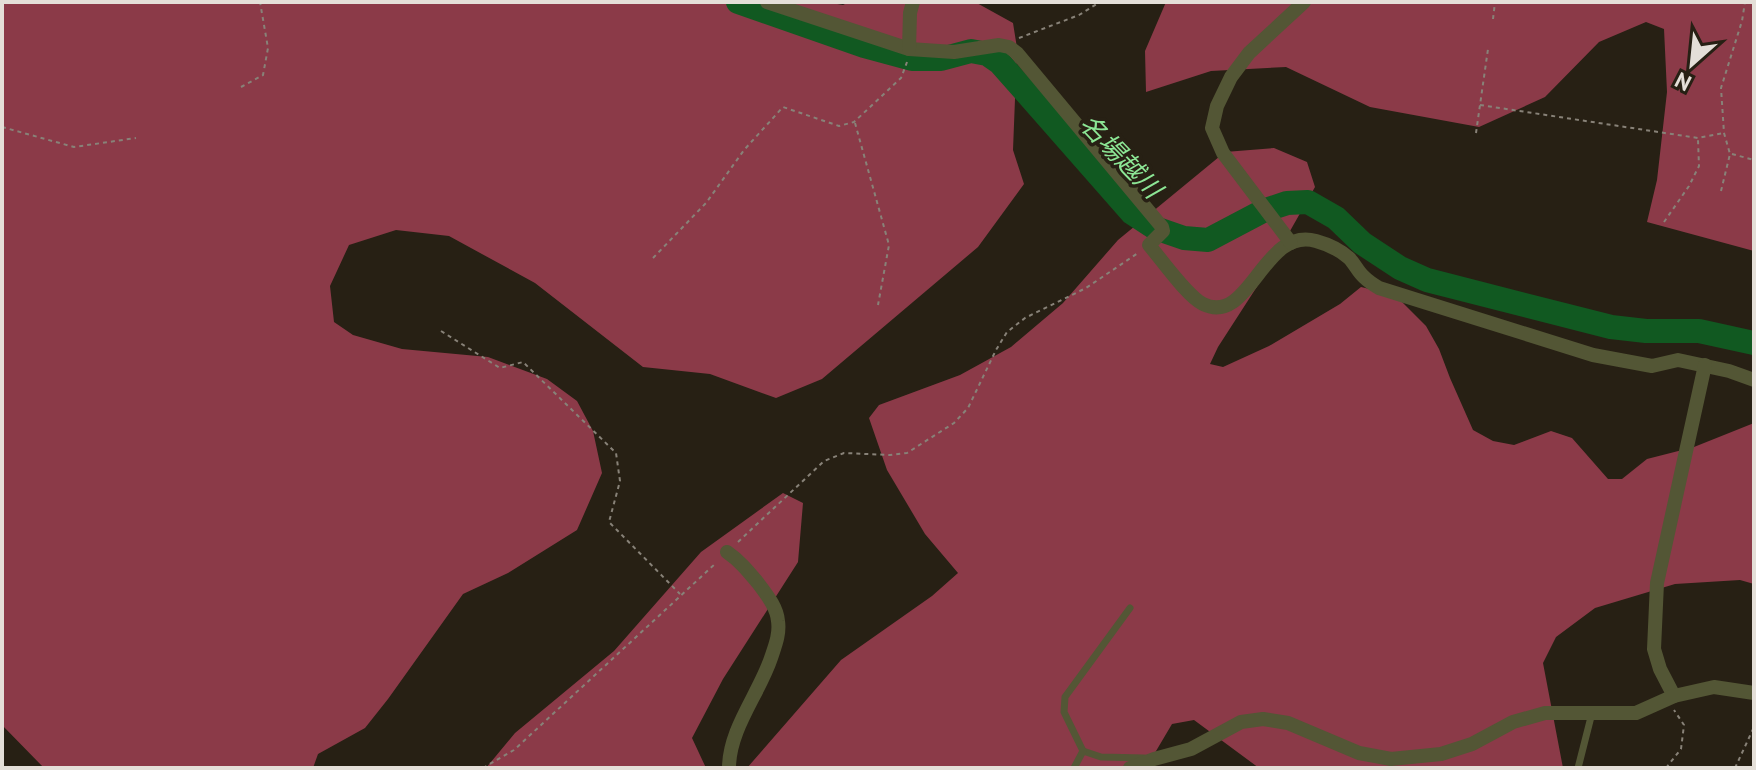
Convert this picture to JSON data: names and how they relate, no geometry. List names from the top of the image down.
{
  "water": ["名場越川"],
  "north": "bottom left"
}
